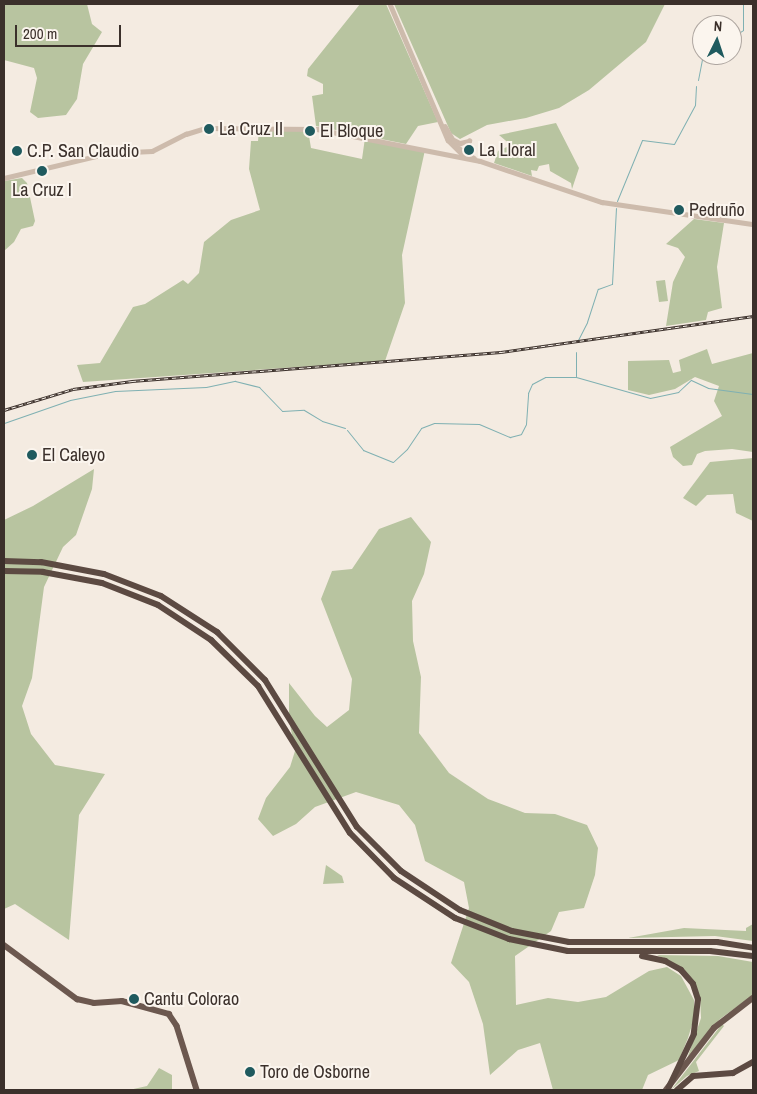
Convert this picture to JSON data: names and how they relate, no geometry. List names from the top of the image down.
{
  "places": [
    "La Cruz II",
    "El Bloque",
    "La Lloral",
    "C.P. San Claudio",
    "La Cruz I",
    "Pedruño",
    "El Caleyo",
    "Cantu Colorao",
    "Toro de Osborne"
  ],
  "scale_bar": "200 m",
  "north": "top"
}
